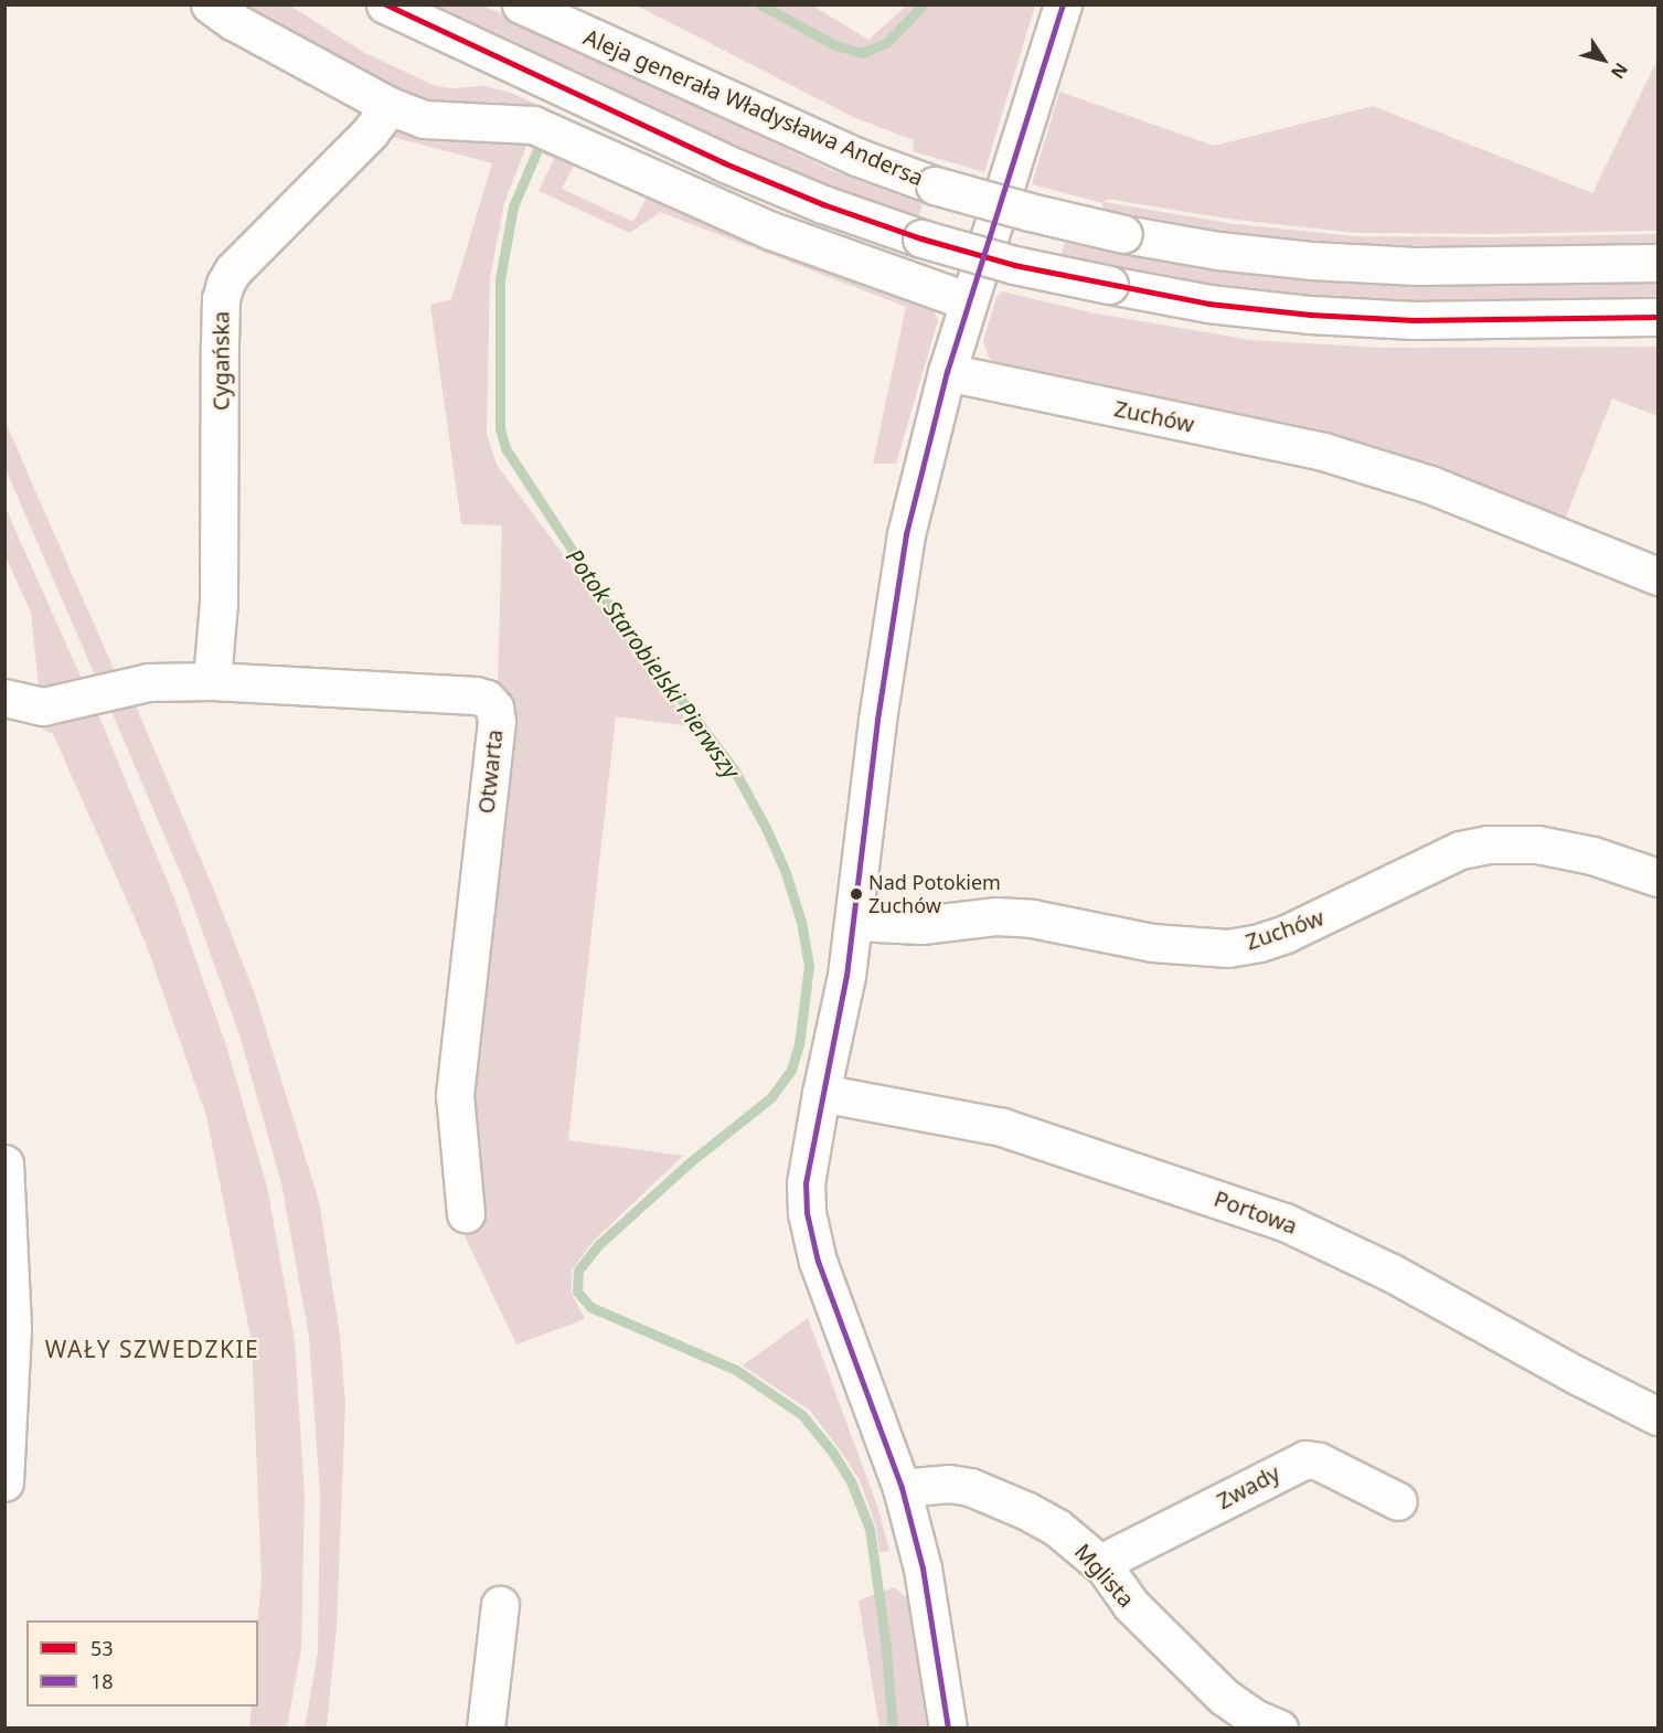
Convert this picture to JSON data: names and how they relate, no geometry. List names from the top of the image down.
{
  "streets": {
    "street": [
      "Aleja generała Władysława Andersa",
      "Cygańska",
      "Zuchów",
      "Otwarta",
      "Portowa",
      "Zwady",
      "Mglista"
    ]
  },
  "crossings": [
    ["Cygańska", "Otwarta"],
    ["Zwady", "Mglista"]
  ],
  "districts": ["WAŁY SZWEDZKIE"],
  "water": ["Potok Starobielski Pierwszy"],
  "places": ["Nad Potokiem Zuchów"],
  "lines": ["transit line 53", "transit line 18"],
  "legend": ["53", "18"],
  "north": "bottom right"
}
